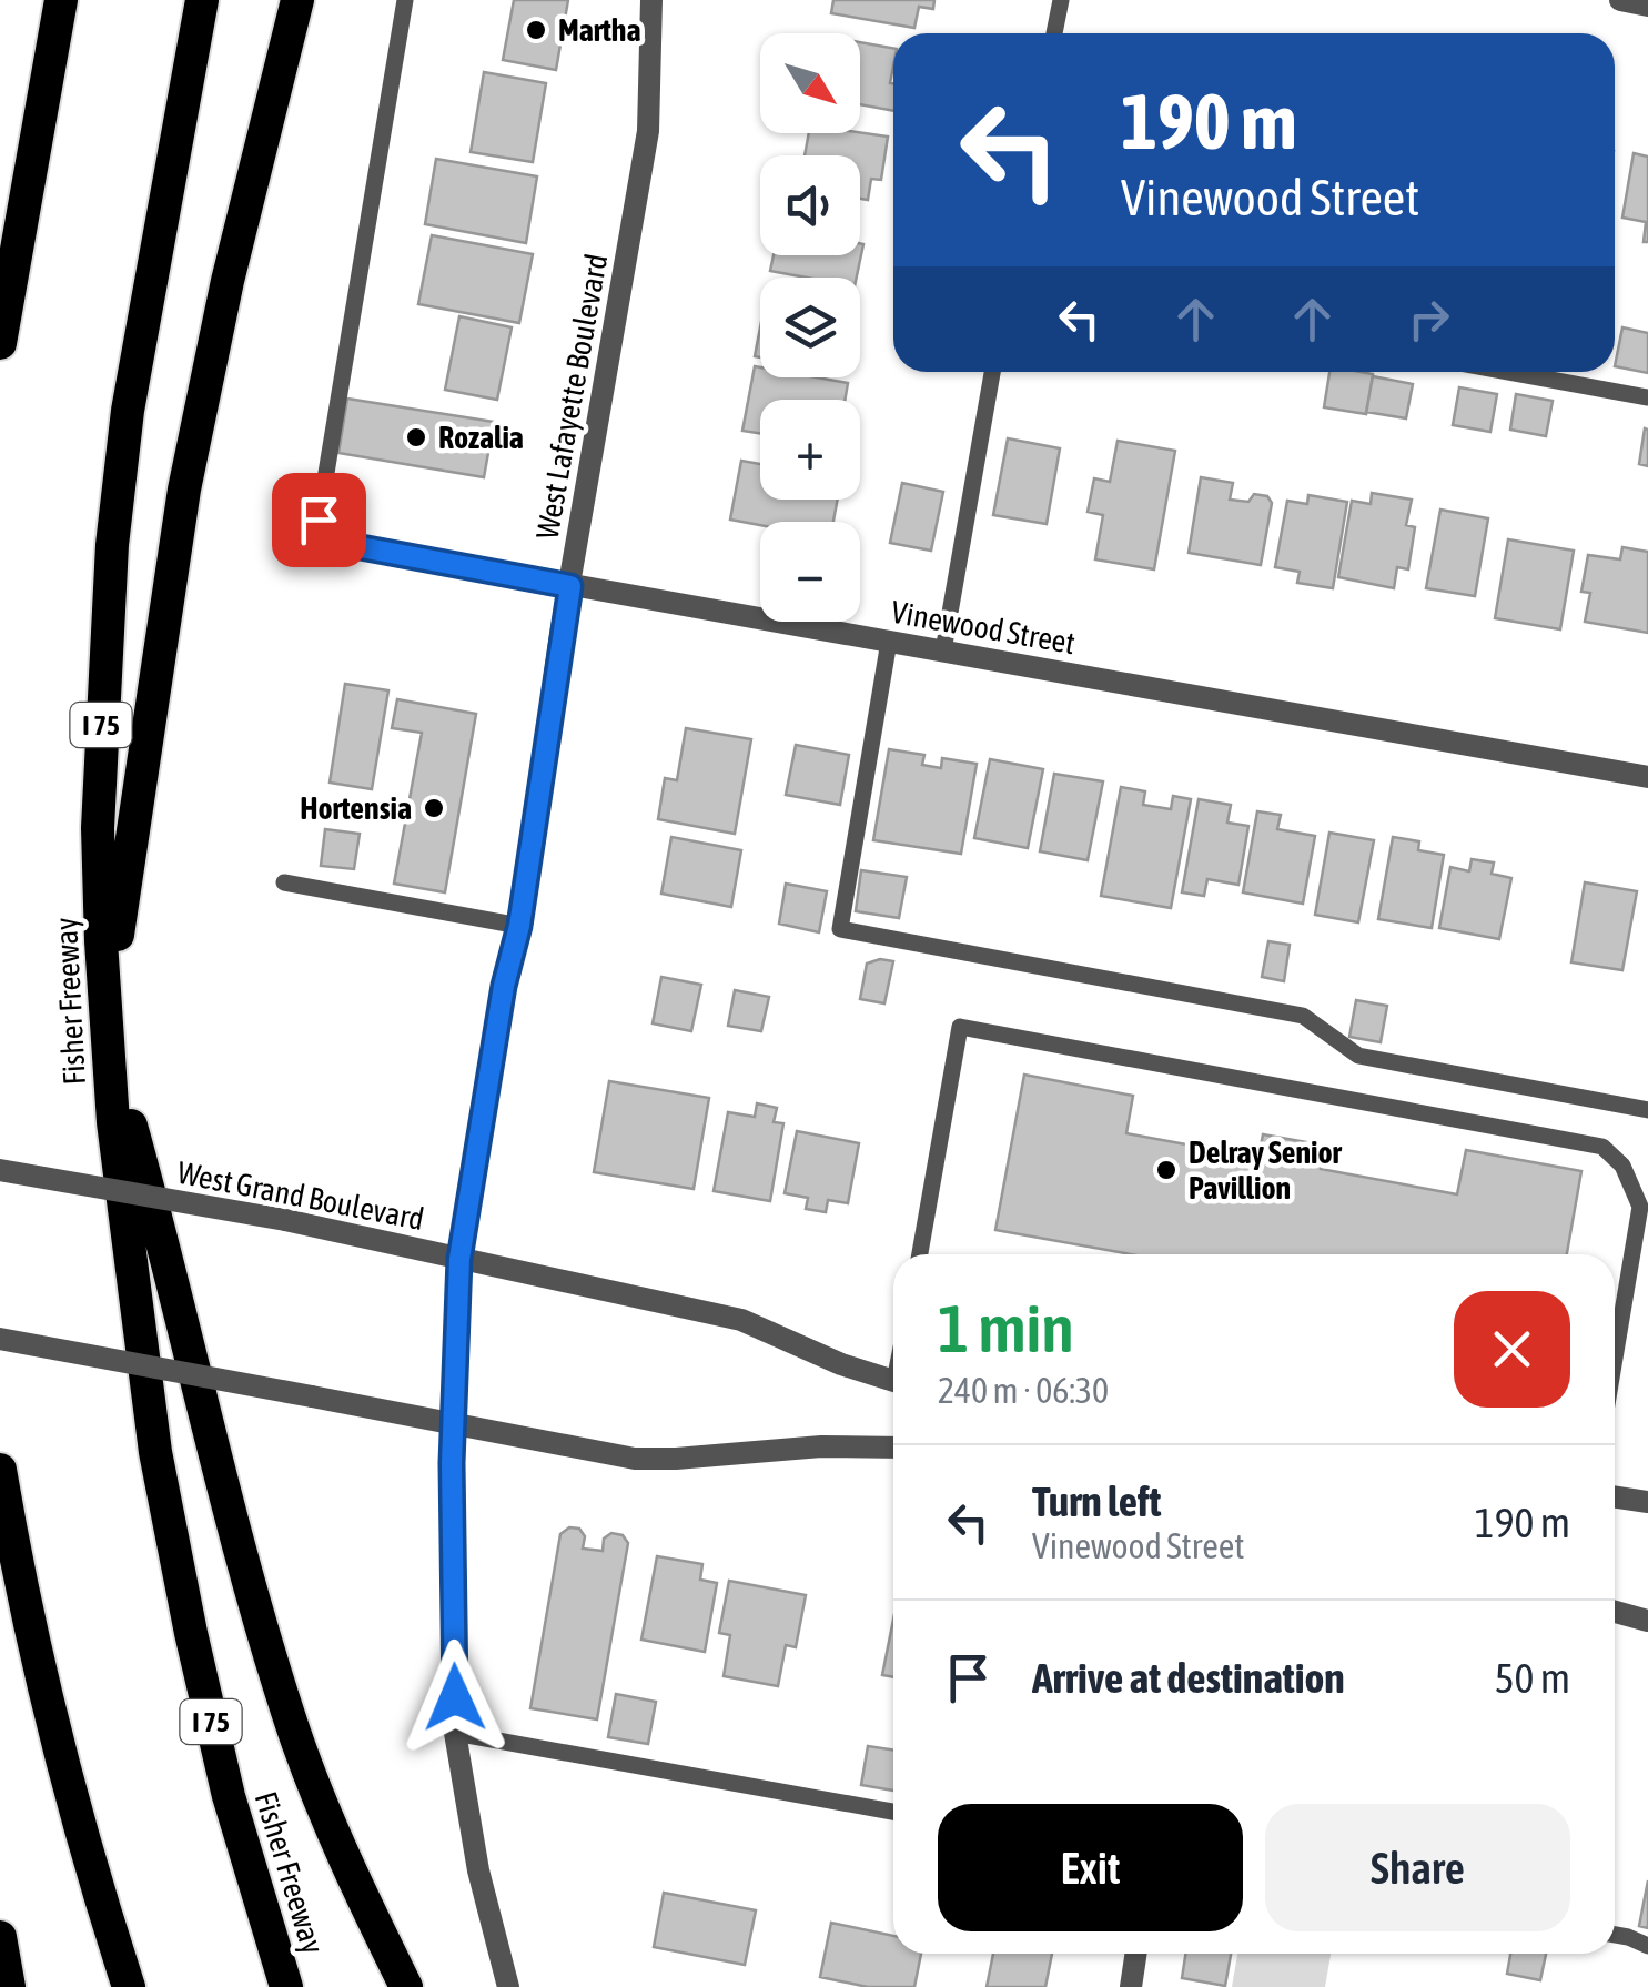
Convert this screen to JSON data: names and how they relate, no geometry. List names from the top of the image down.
{
  "streets": {
    "highway": ["I 75", "Fisher Freeway"],
    "street": ["West Lafayette Boulevard", "Vinewood Street", "West Grand Boulevard"]
  },
  "crossings": [
    ["West Lafayette Boulevard", "Vinewood Street"],
    ["West Lafayette Boulevard", "West Grand Boulevard"]
  ],
  "places": [
    "Martha",
    "Rozalia",
    "Hortensia",
    "Delray Senior Pavillion"
  ],
  "north": "bottom right",
  "page": {
    "map_buttons": ["+", "−"],
    "turn": ["190 m", "Vinewood Street"],
    "heading": ["1 min", "240 m · 06:30"],
    "list": [
      {
        "name": "Turn left",
        "note": "Vinewood Street",
        "value": "190 m"
      },
      {
        "name": "Arrive at destination",
        "value": "50 m"
      }
    ],
    "buttons": ["Exit", "Share"]
  }
}
